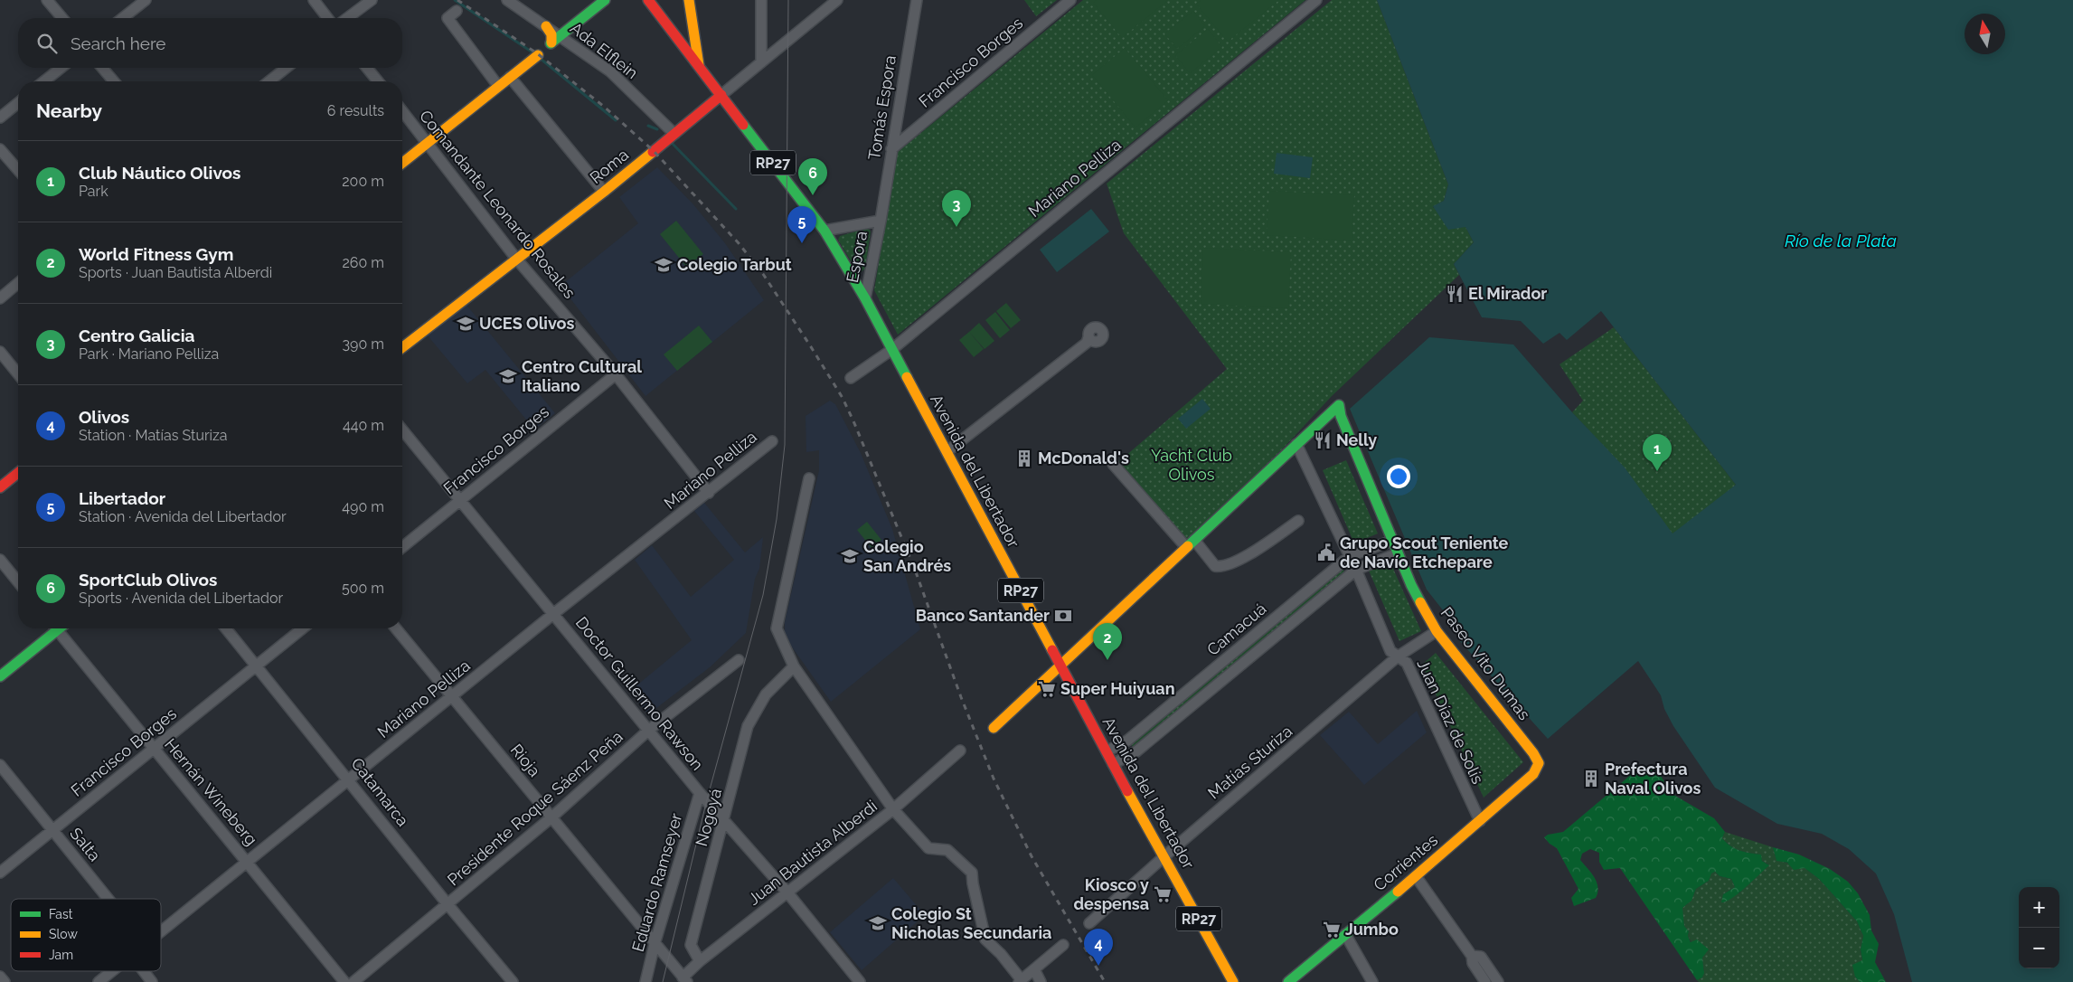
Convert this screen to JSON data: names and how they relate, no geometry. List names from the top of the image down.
{
  "streets": {
    "street": [
      "Ada Elflein",
      "Francisco Borges",
      "Tomás Espora",
      "RP27",
      "Roma",
      "Mariano Pelliza",
      "Comandante Leonardo Rosales",
      "Espora",
      "Avenida del Libertador",
      "Camacuá",
      "Paseo Vito Dumas",
      "Doctor Guillermo Rawson",
      "Juan Díaz de Solís",
      "Rioja",
      "Matías Sturiza",
      "Hernán Wineberg",
      "Catamarca",
      "Presidente Roque Sáenz Peña",
      "Nogoyá",
      "Salta",
      "Juan Bautista Alberdi",
      "Corrientes",
      "Eduardo Ramseyer"
    ]
  },
  "crossings": [
    ["Ada Elflein", "Roma"],
    ["Francisco Borges", "Tomás Espora"],
    ["Francisco Borges", "Comandante Leonardo Rosales"],
    ["Francisco Borges", "Doctor Guillermo Rawson"],
    ["Francisco Borges", "Hernán Wineberg"],
    ["Francisco Borges", "Catamarca"],
    ["Francisco Borges", "Salta"],
    ["Tomás Espora", "Espora"],
    ["Roma", "Comandante Leonardo Rosales"],
    ["Roma", "Avenida del Libertador"],
    ["Mariano Pelliza", "Comandante Leonardo Rosales"],
    ["Mariano Pelliza", "Avenida del Libertador"],
    ["Mariano Pelliza", "Doctor Guillermo Rawson"],
    ["Mariano Pelliza", "Rioja"],
    ["Mariano Pelliza", "Hernán Wineberg"],
    ["Mariano Pelliza", "Catamarca"],
    ["Espora", "Avenida del Libertador"],
    ["Avenida del Libertador", "Camacuá"],
    ["Avenida del Libertador", "Matías Sturiza"],
    ["Camacuá", "Paseo Vito Dumas"],
    ["Camacuá", "Juan Díaz de Solís"],
    ["Paseo Vito Dumas", "Juan Díaz de Solís"],
    ["Paseo Vito Dumas", "Matías Sturiza"],
    ["Paseo Vito Dumas", "Corrientes"],
    ["Doctor Guillermo Rawson", "Presidente Roque Sáenz Peña"],
    ["Doctor Guillermo Rawson", "Nogoyá"],
    ["Doctor Guillermo Rawson", "Juan Bautista Alberdi"],
    ["Doctor Guillermo Rawson", "Eduardo Ramseyer"],
    ["Juan Díaz de Solís", "Matías Sturiza"],
    ["Juan Díaz de Solís", "Corrientes"],
    ["Rioja", "Presidente Roque Sáenz Peña"],
    ["Rioja", "Juan Bautista Alberdi"],
    ["Rioja", "Eduardo Ramseyer"],
    ["Catamarca", "Presidente Roque Sáenz Peña"],
    ["Nogoyá", "Juan Bautista Alberdi"]
  ],
  "water": ["Río de la Plata"],
  "parks": ["Yacht Club Olivos"],
  "places": {
    "school or university": [
      "Colegio Tarbut",
      "UCES Olivos",
      "Centro Cultural Italiano",
      "Colegio San Andrés",
      "Colegio St Nicholas Secundaria"
    ],
    "restaurant": ["El Mirador", "Nelly"],
    "building": ["McDonald's", "Prefectura Naval Olivos"],
    "public building": ["Grupo Scout Teniente de Navío Etchepare"],
    "bank": ["Banco Santander"],
    "supermarket": ["Super Huiyuan", "Kiosco y despensa", "Jumbo"]
  },
  "legend": ["Fast", "Slow", "Jam"],
  "north": "top",
  "page": {
    "search": "Search here",
    "heading": ["Nearby", "6 results"],
    "list": [
      {
        "mark": "1",
        "name": "Club Náutico Olivos",
        "note": "Park",
        "value": "200 m"
      },
      {
        "mark": "2",
        "name": "World Fitness Gym",
        "note": "Sports · Juan Bautista Alberdi",
        "value": "260 m"
      },
      {
        "mark": "3",
        "name": "Centro Galicia",
        "note": "Park · Mariano Pelliza",
        "value": "390 m"
      },
      {
        "mark": "4",
        "name": "Olivos",
        "note": "Station · Matías Sturiza",
        "value": "440 m"
      },
      {
        "mark": "5",
        "name": "Libertador",
        "note": "Station · Avenida del Libertador",
        "value": "490 m"
      },
      {
        "mark": "6",
        "name": "SportClub Olivos",
        "note": "Sports · Avenida del Libertador",
        "value": "500 m"
      }
    ],
    "pins": [
      "6",
      "3",
      "5",
      "1",
      "2",
      "4"
    ],
    "map_buttons": ["+", "−"]
  }
}
